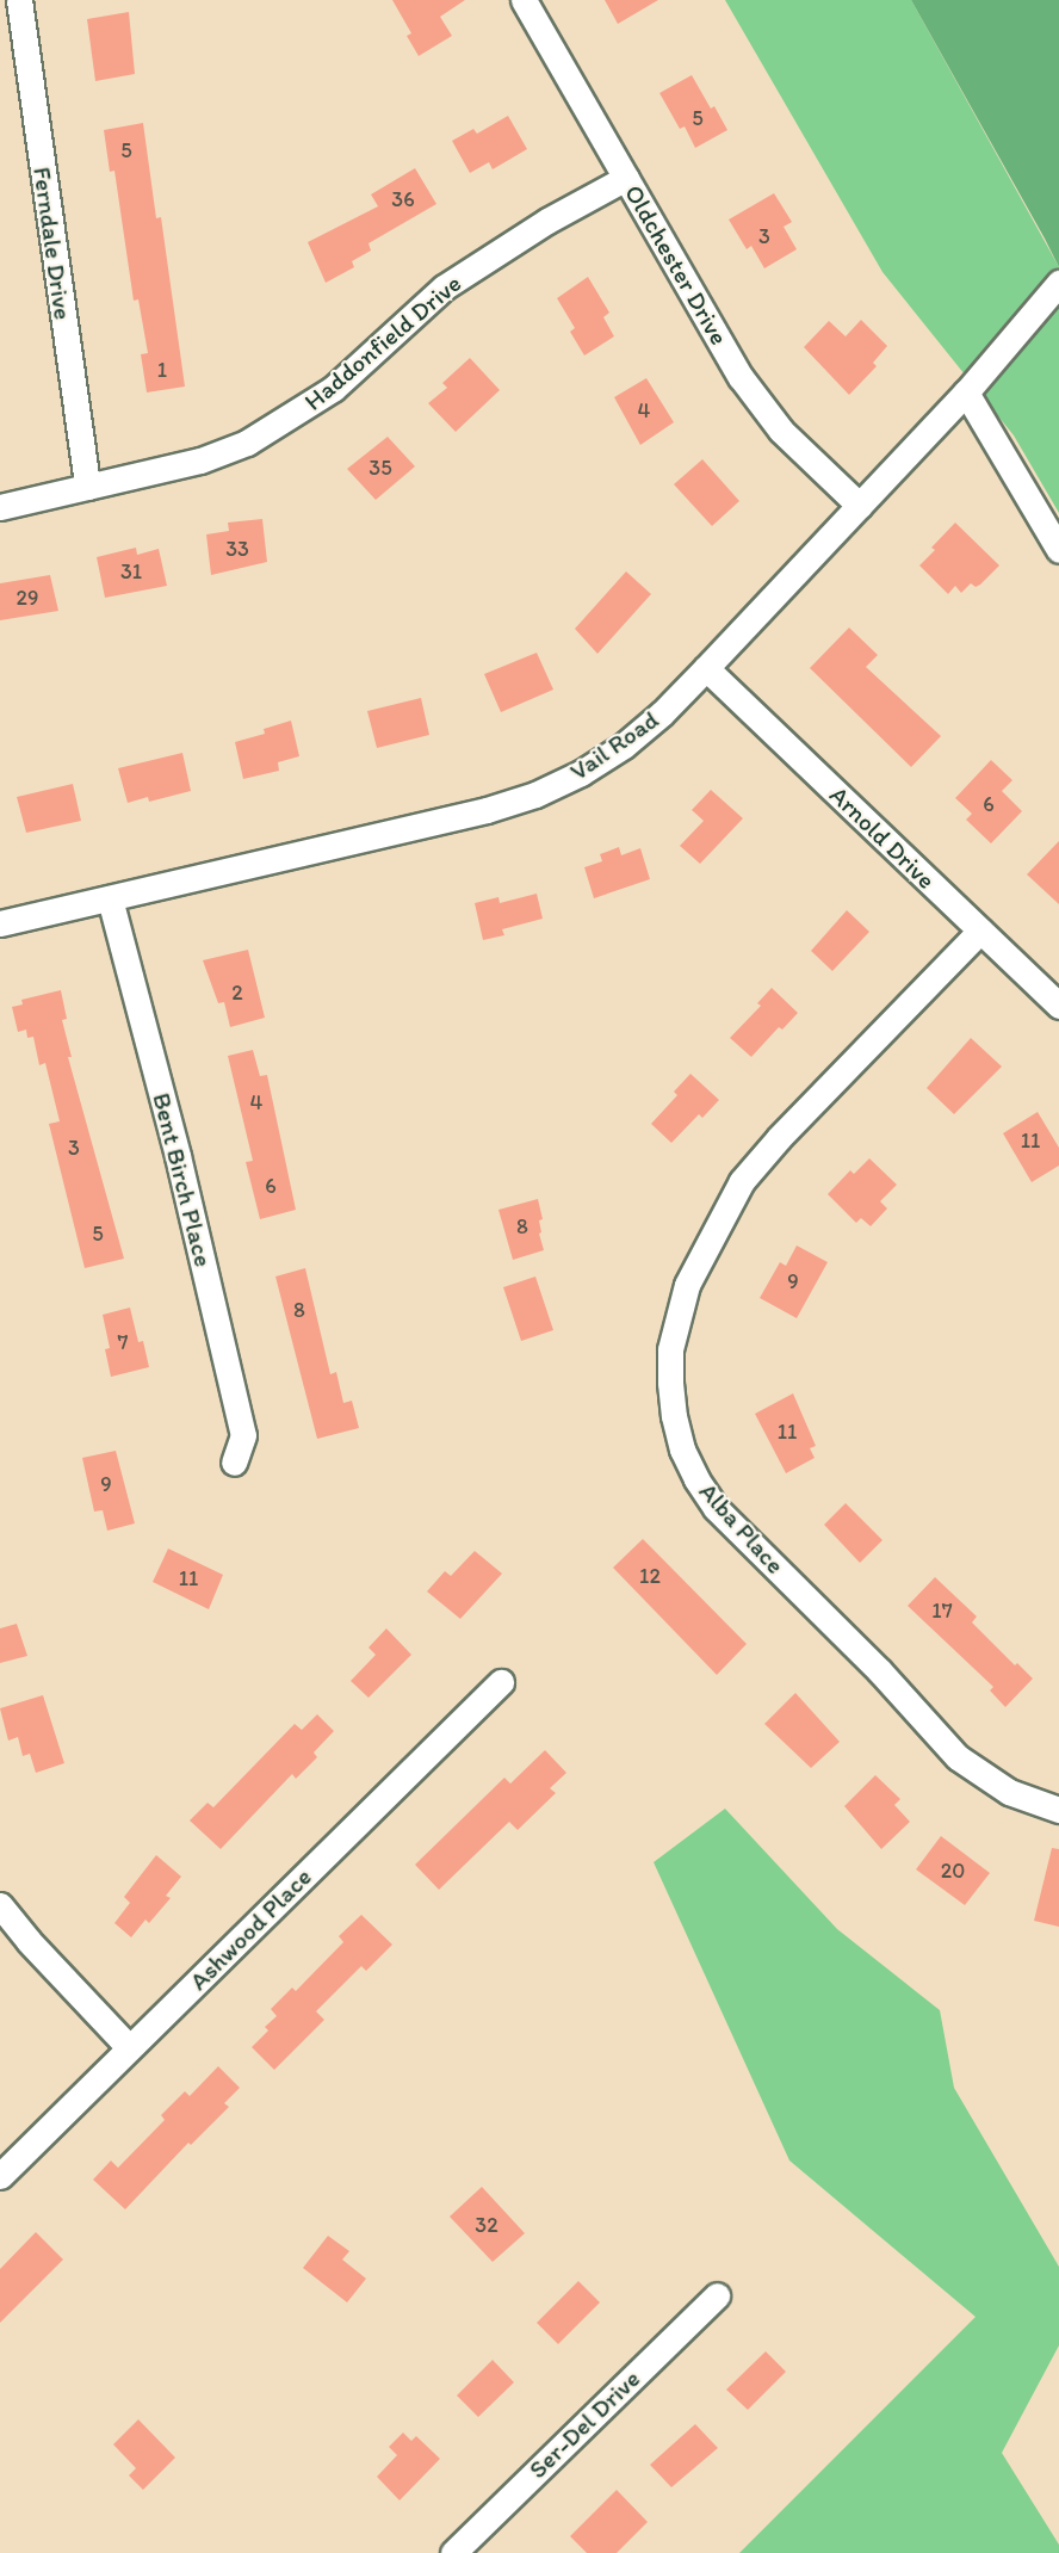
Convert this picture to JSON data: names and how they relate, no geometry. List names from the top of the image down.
{
  "streets": {
    "street": [
      "Ferndale Drive",
      "Oldchester Drive",
      "Haddonfield Drive",
      "Vail Road",
      "Arnold Drive",
      "Bent Birch Place",
      "Alba Place",
      "Ashwood Place",
      "Ser-Del Drive"
    ]
  },
  "crossings": [
    ["Ferndale Drive", "Haddonfield Drive"],
    ["Oldchester Drive", "Haddonfield Drive"],
    ["Oldchester Drive", "Vail Road"],
    ["Vail Road", "Arnold Drive"],
    ["Vail Road", "Bent Birch Place"],
    ["Arnold Drive", "Alba Place"]
  ],
  "house_numbers": [
    "5",
    "5",
    "36",
    "3",
    "1",
    "4",
    "35",
    "33",
    "31",
    "29",
    "6",
    "2",
    "4",
    "11",
    "3",
    "6",
    "8",
    "5",
    "9",
    "8",
    "7",
    "11",
    "9",
    "12",
    "11",
    "17",
    "20",
    "32"
  ]
}
